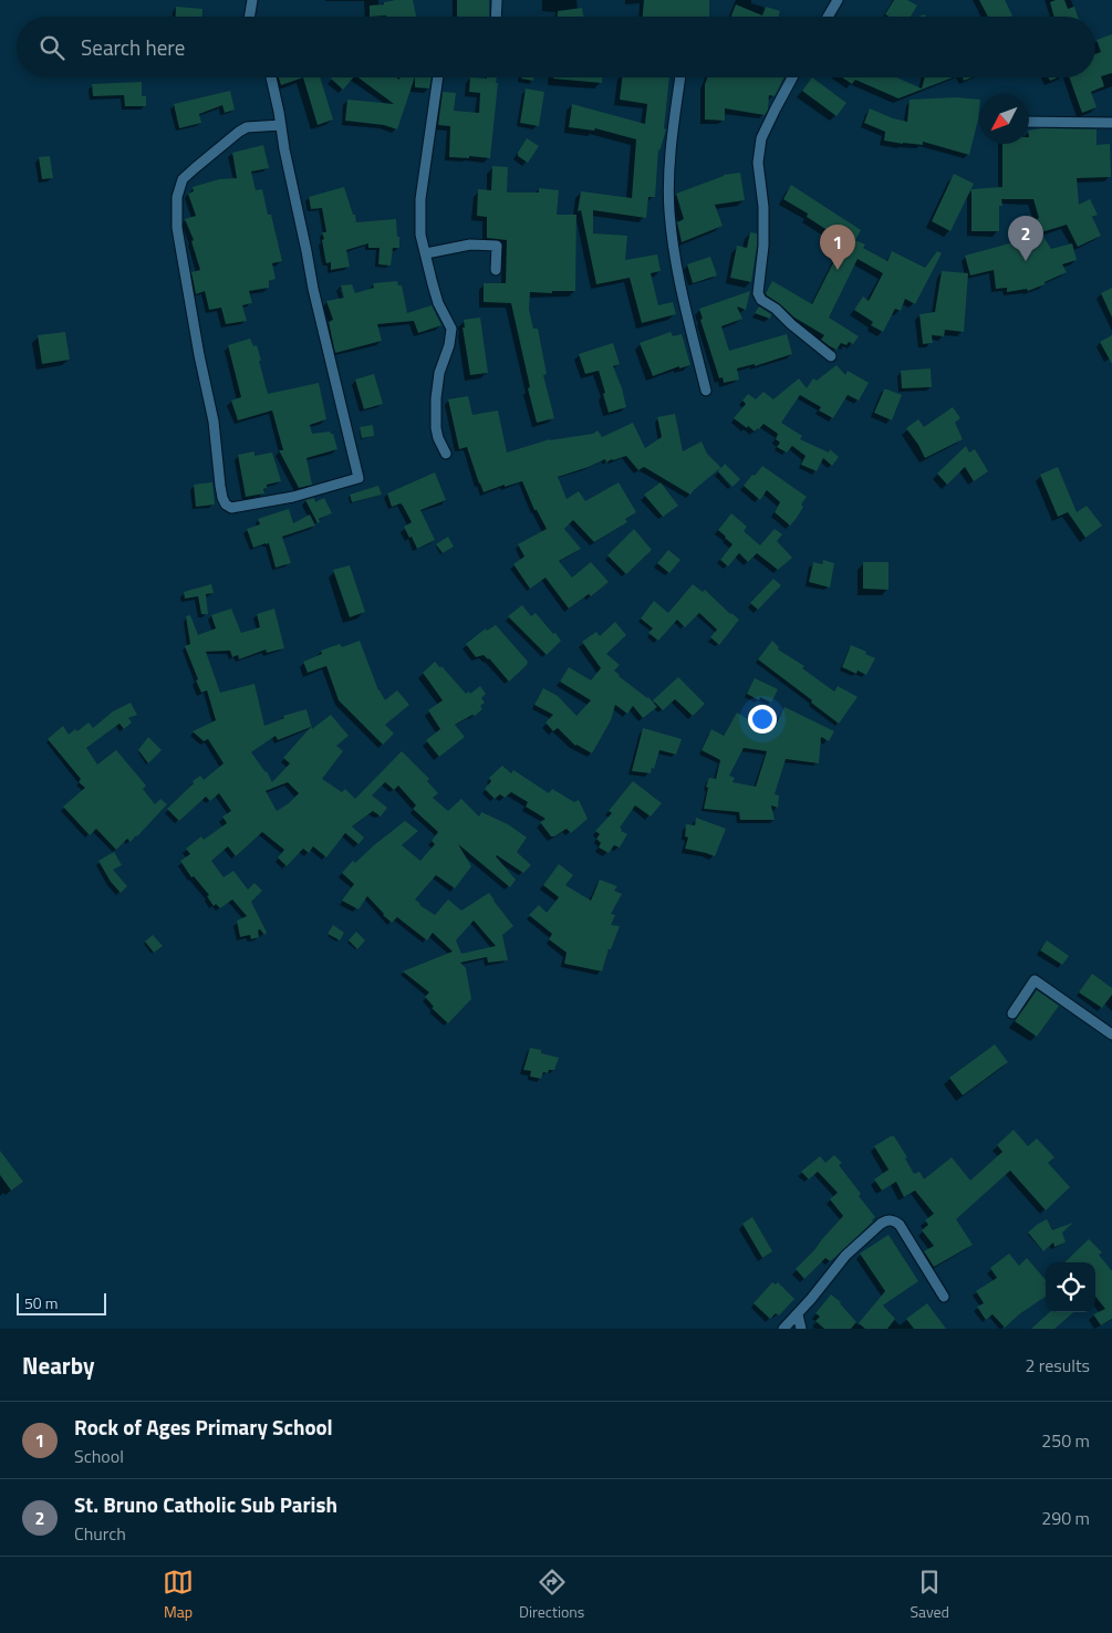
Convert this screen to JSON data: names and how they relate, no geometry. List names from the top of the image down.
{
  "scale_bar": "50 m",
  "north": "bottom left",
  "page": {
    "search": "Search here",
    "pins": ["2", "1"],
    "scale": "50 m",
    "heading": ["Nearby", "2 results"],
    "list": [
      {
        "mark": "1",
        "name": "Rock of Ages Primary School",
        "note": "School",
        "value": "250 m"
      },
      {
        "mark": "2",
        "name": "St. Bruno Catholic Sub Parish",
        "note": "Church",
        "value": "290 m"
      }
    ],
    "nav": ["Map", "Directions", "Saved"]
  }
}
